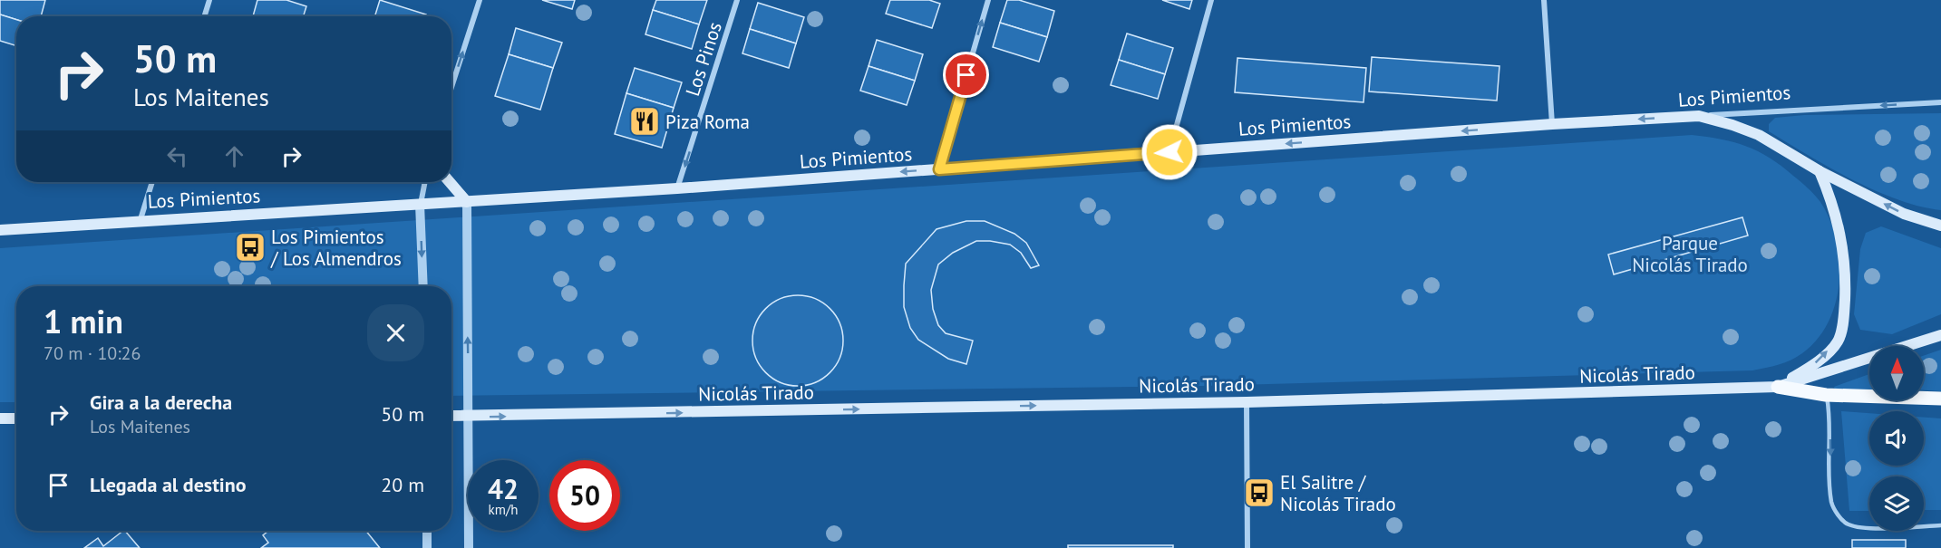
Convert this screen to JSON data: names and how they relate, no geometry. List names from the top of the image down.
{
  "streets": {
    "main road": ["Los Pimientos", "Nicolás Tirado"],
    "street": ["Los Pinos"]
  },
  "crossings": [
    ["Los Pinos", "Los Pimientos"]
  ],
  "one_way": ["Los Pinos", "Los Pimientos", "Nicolás Tirado"],
  "parks": ["Parque Nicolás Tirado"],
  "places": {
    "restaurant": ["Piza Roma"],
    "bus stop": ["Los Pimientos / Los Almendros", "El Salitre / Nicolás Tirado"]
  },
  "north": "top",
  "page": {
    "turn": ["50 m", "Los Maitenes"],
    "heading": ["1 min", "70 m · 10:26"],
    "list": [
      {
        "name": "Gira a la derecha",
        "note": "Los Maitenes",
        "value": "50 m"
      },
      {
        "name": "Llegada al destino",
        "value": "20 m"
      }
    ],
    "speed": "42 km/h",
    "limit": "50"
  }
}
